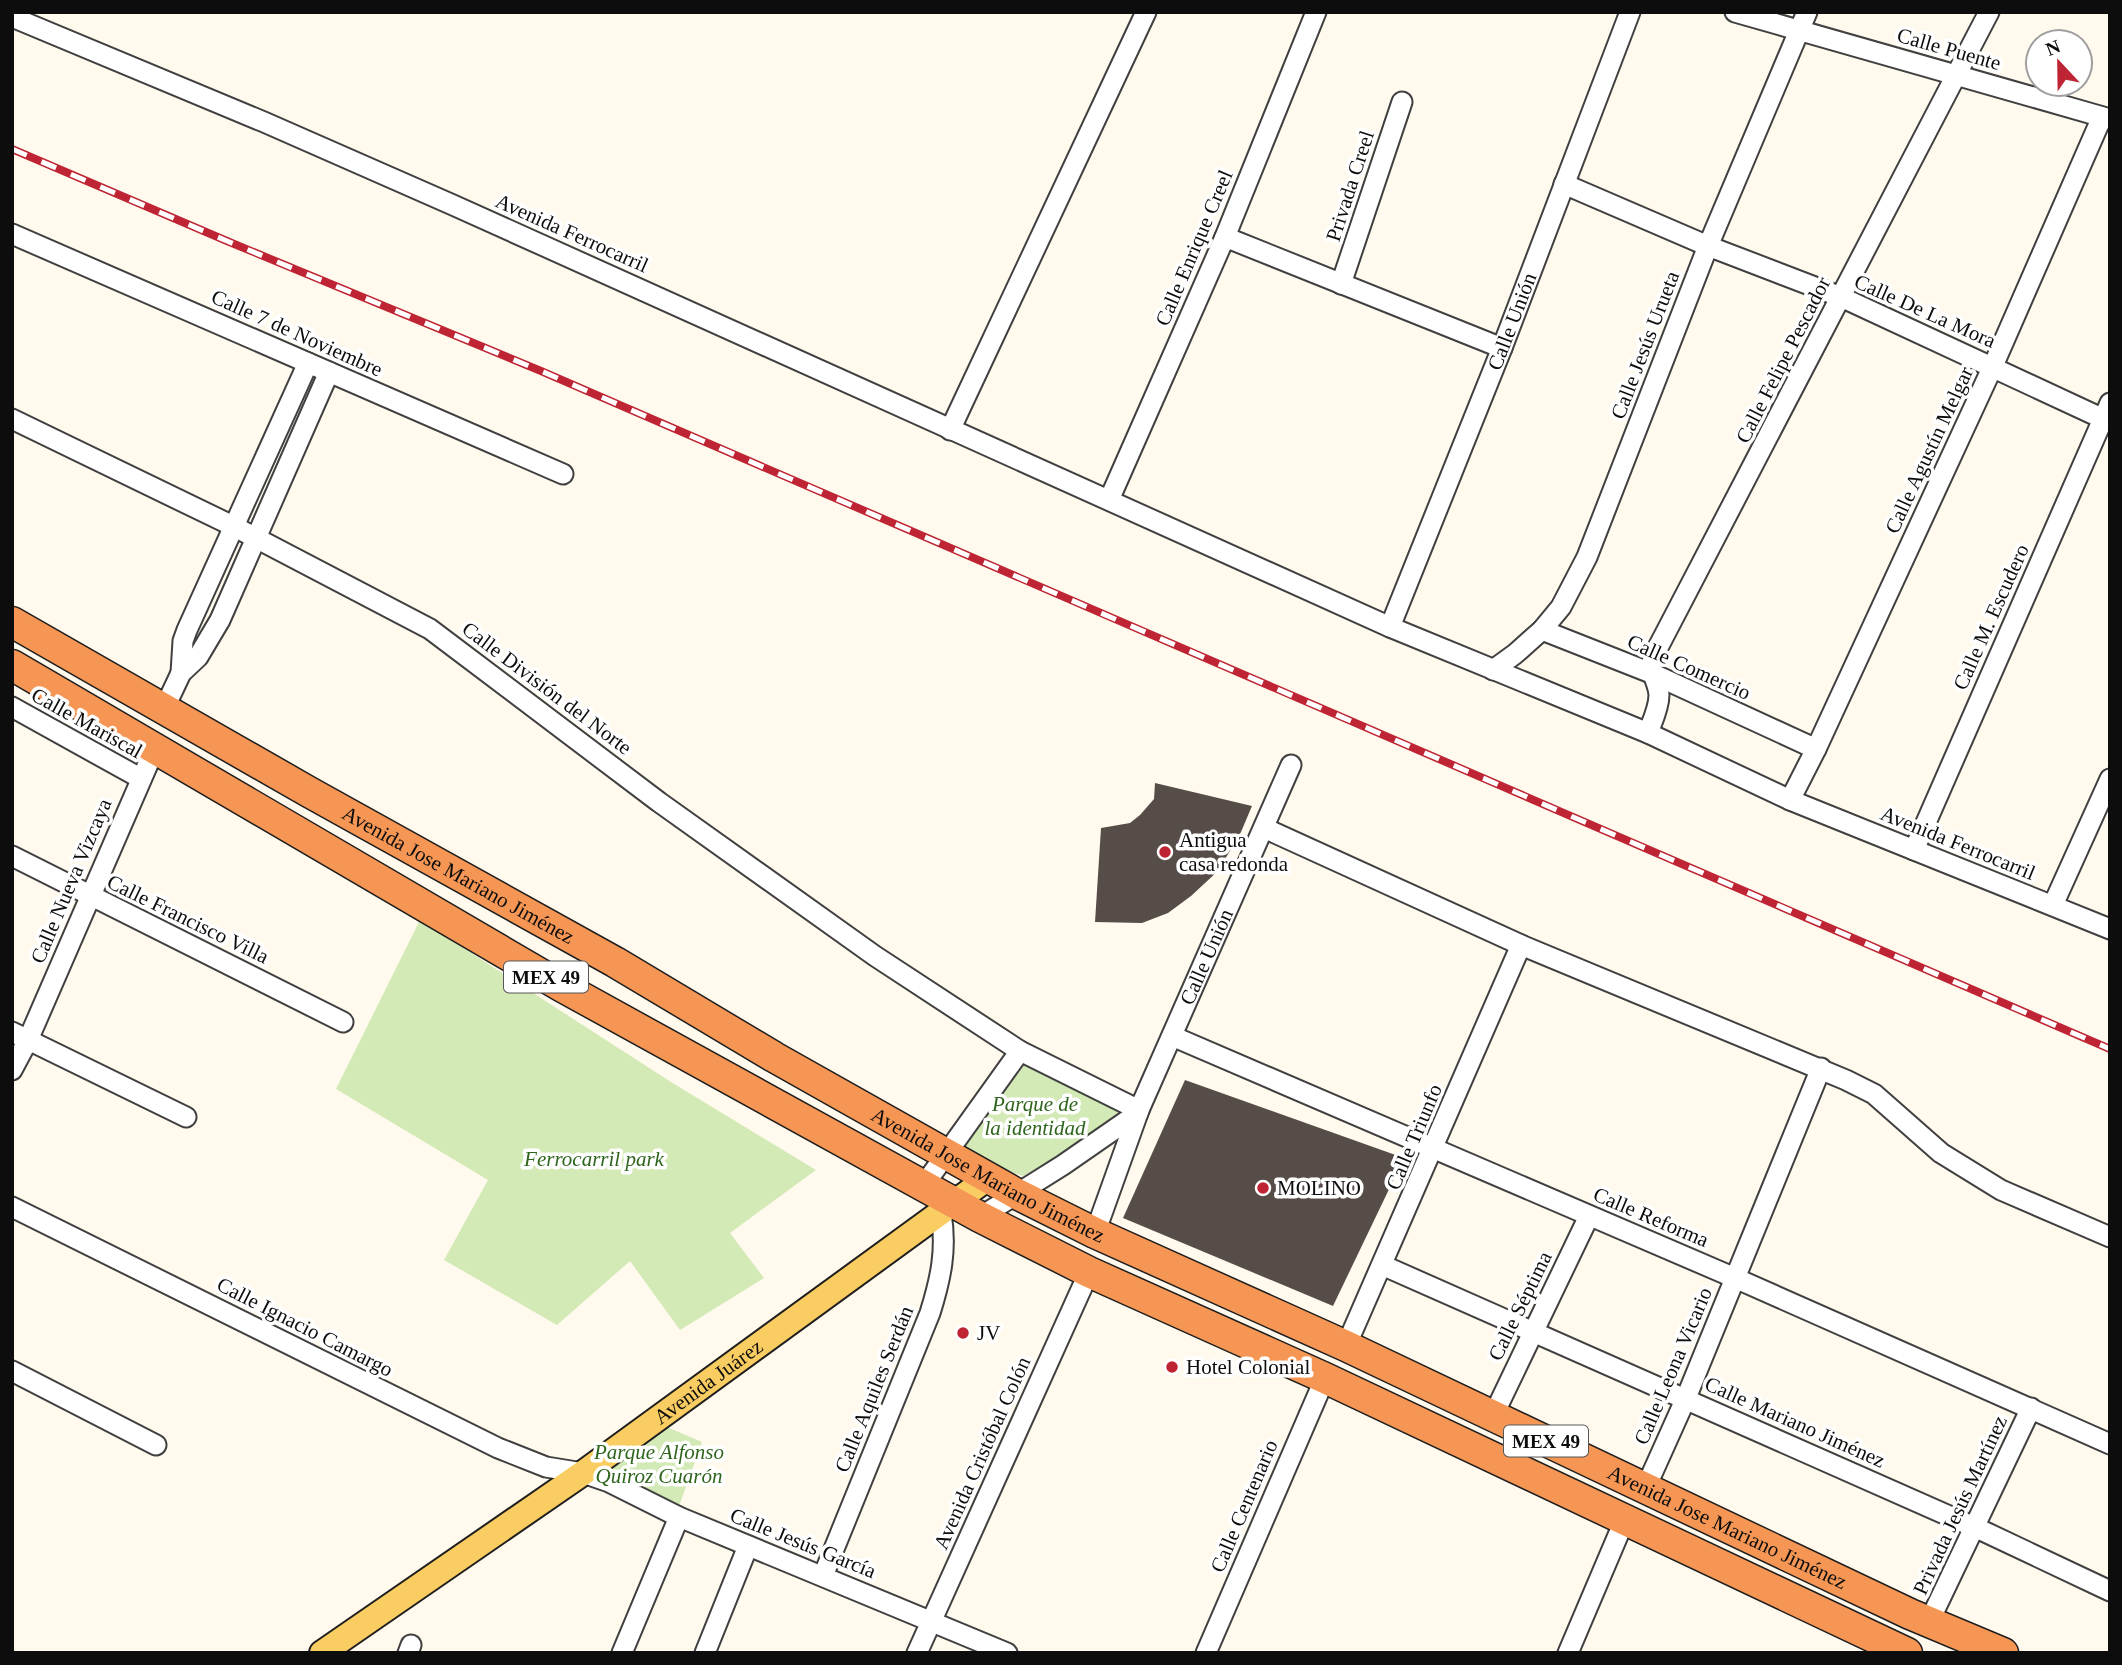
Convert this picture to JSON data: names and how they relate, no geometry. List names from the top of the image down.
{
  "streets": {
    "highway": ["Avenida Jose Mariano Jiménez", "MEX 49"],
    "main road": ["Avenida Juárez"],
    "street": [
      "Calle Puente",
      "Privada Creel",
      "Avenida Ferrocarril",
      "Calle Enrique Creel",
      "Calle De La Mora",
      "Calle Unión",
      "Calle 7 de Noviembre",
      "Calle Jesús Urueta",
      "Calle Felipe Pescador",
      "Calle Agustín Melgar",
      "Calle M. Escudero",
      "Calle Comercio",
      "Calle División del Norte",
      "Calle Mariscal",
      "Calle Nueva Vizcaya",
      "Calle Francisco Villa",
      "Calle Triunfo",
      "Calle Reforma",
      "Calle Séptima",
      "Calle Ignacio Camargo",
      "Calle Leona Vicario",
      "Calle Aquiles Serdán",
      "Calle Mariano Jiménez",
      "Avenida Cristóbal Colón",
      "Privada Jesús Martínez",
      "Calle Centenario",
      "Calle Jesús García"
    ]
  },
  "crossings": [
    ["Calle Puente", "Calle Jesús Urueta"],
    ["Calle Puente", "Calle Felipe Pescador"],
    ["Calle Puente", "Calle Agustín Melgar"],
    ["Avenida Ferrocarril", "Calle Enrique Creel"],
    ["Avenida Ferrocarril", "Calle Unión"],
    ["Avenida Ferrocarril", "Calle Jesús Urueta"],
    ["Avenida Ferrocarril", "Calle Felipe Pescador"],
    ["Avenida Ferrocarril", "Calle Agustín Melgar"],
    ["Avenida Ferrocarril", "Calle M. Escudero"],
    ["Calle De La Mora", "Calle Unión"],
    ["Calle De La Mora", "Calle Jesús Urueta"],
    ["Calle De La Mora", "Calle Felipe Pescador"],
    ["Calle De La Mora", "Calle Agustín Melgar"],
    ["Calle De La Mora", "Calle M. Escudero"],
    ["Calle Unión", "Avenida Jose Mariano Jiménez"],
    ["Calle Unión", "Calle Reforma"],
    ["Calle Jesús Urueta", "Calle Comercio"],
    ["Calle Felipe Pescador", "Calle Comercio"],
    ["Calle Agustín Melgar", "Calle Comercio"],
    ["Calle Mariscal", "Calle Nueva Vizcaya"],
    ["Avenida Jose Mariano Jiménez", "Calle Nueva Vizcaya"],
    ["Avenida Jose Mariano Jiménez", "Calle Triunfo"],
    ["Avenida Jose Mariano Jiménez", "Calle Séptima"],
    ["Avenida Jose Mariano Jiménez", "Calle Leona Vicario"],
    ["Avenida Jose Mariano Jiménez", "Avenida Juárez"],
    ["Avenida Jose Mariano Jiménez", "Calle Aquiles Serdán"],
    ["Avenida Jose Mariano Jiménez", "Avenida Cristóbal Colón"],
    ["Avenida Jose Mariano Jiménez", "Privada Jesús Martínez"],
    ["Avenida Jose Mariano Jiménez", "Calle Centenario"],
    ["Calle Nueva Vizcaya", "Calle Francisco Villa"],
    ["Calle Triunfo", "Calle Reforma"],
    ["Calle Triunfo", "Calle Mariano Jiménez"],
    ["Calle Reforma", "Calle Séptima"],
    ["Calle Reforma", "Calle Leona Vicario"],
    ["Calle Reforma", "Privada Jesús Martínez"],
    ["Calle Séptima", "Calle Mariano Jiménez"],
    ["Calle Ignacio Camargo", "Avenida Juárez"],
    ["Calle Ignacio Camargo", "Calle Jesús García"],
    ["Calle Leona Vicario", "Calle Mariano Jiménez"],
    ["Avenida Juárez", "Calle Aquiles Serdán"],
    ["Avenida Juárez", "Calle Jesús García"],
    ["Calle Aquiles Serdán", "Calle Jesús García"],
    ["Calle Mariano Jiménez", "Privada Jesús Martínez"],
    ["Avenida Cristóbal Colón", "Calle Jesús García"]
  ],
  "parks": ["Parque de la identidad", "Ferrocarril park", "Parque Alfonso Quiroz Cuarón"],
  "places": [
    "Antigua casa redonda",
    "MOLINO",
    "JV",
    "Hotel Colonial"
  ],
  "north": "top"
}
